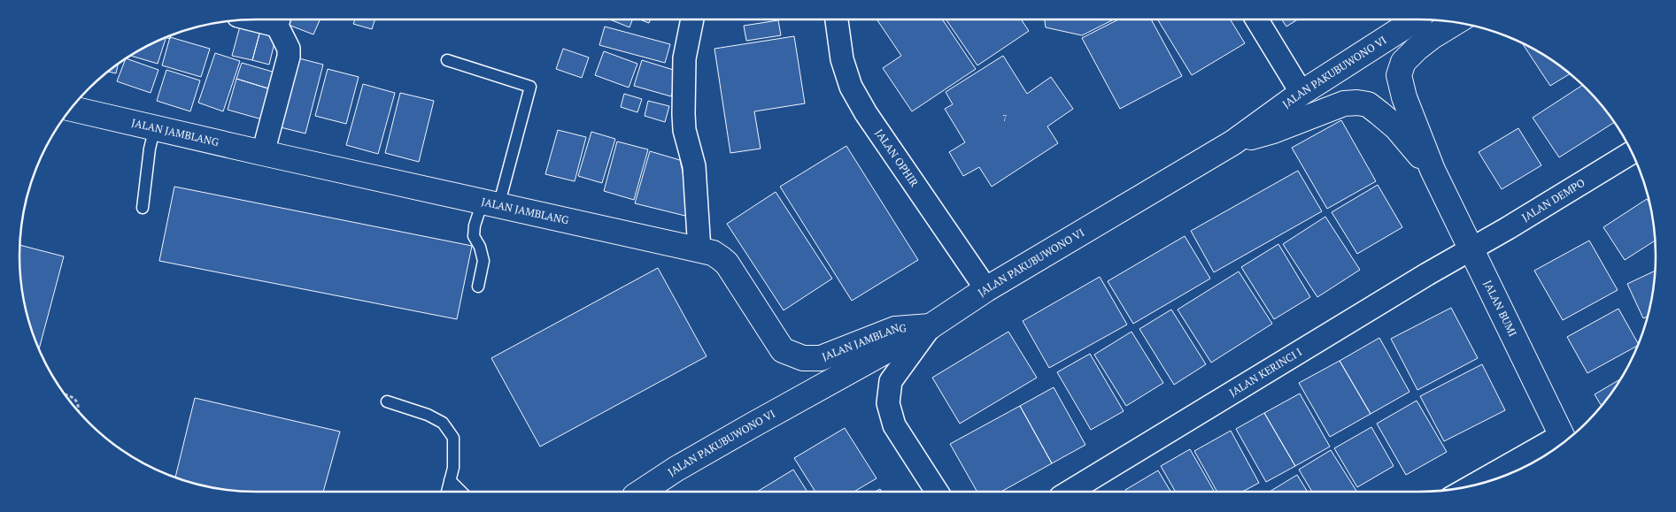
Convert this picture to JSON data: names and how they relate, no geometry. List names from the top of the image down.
{
  "streets": {
    "main road": ["JALAN PAKUBUWONO VI", "JALAN JAMBLANG", "JALAN BUMI"],
    "street": ["JALAN OPHIR", "JALAN DEMPO", "JALAN KERINCI I"]
  },
  "crossings": [
    ["JALAN PAKUBUWONO VI", "JALAN JAMBLANG"],
    ["JALAN PAKUBUWONO VI", "JALAN OPHIR"],
    ["JALAN DEMPO", "JALAN BUMI"],
    ["JALAN DEMPO", "JALAN KERINCI I"],
    ["JALAN BUMI", "JALAN KERINCI I"]
  ],
  "house_numbers": ["7"]
}
